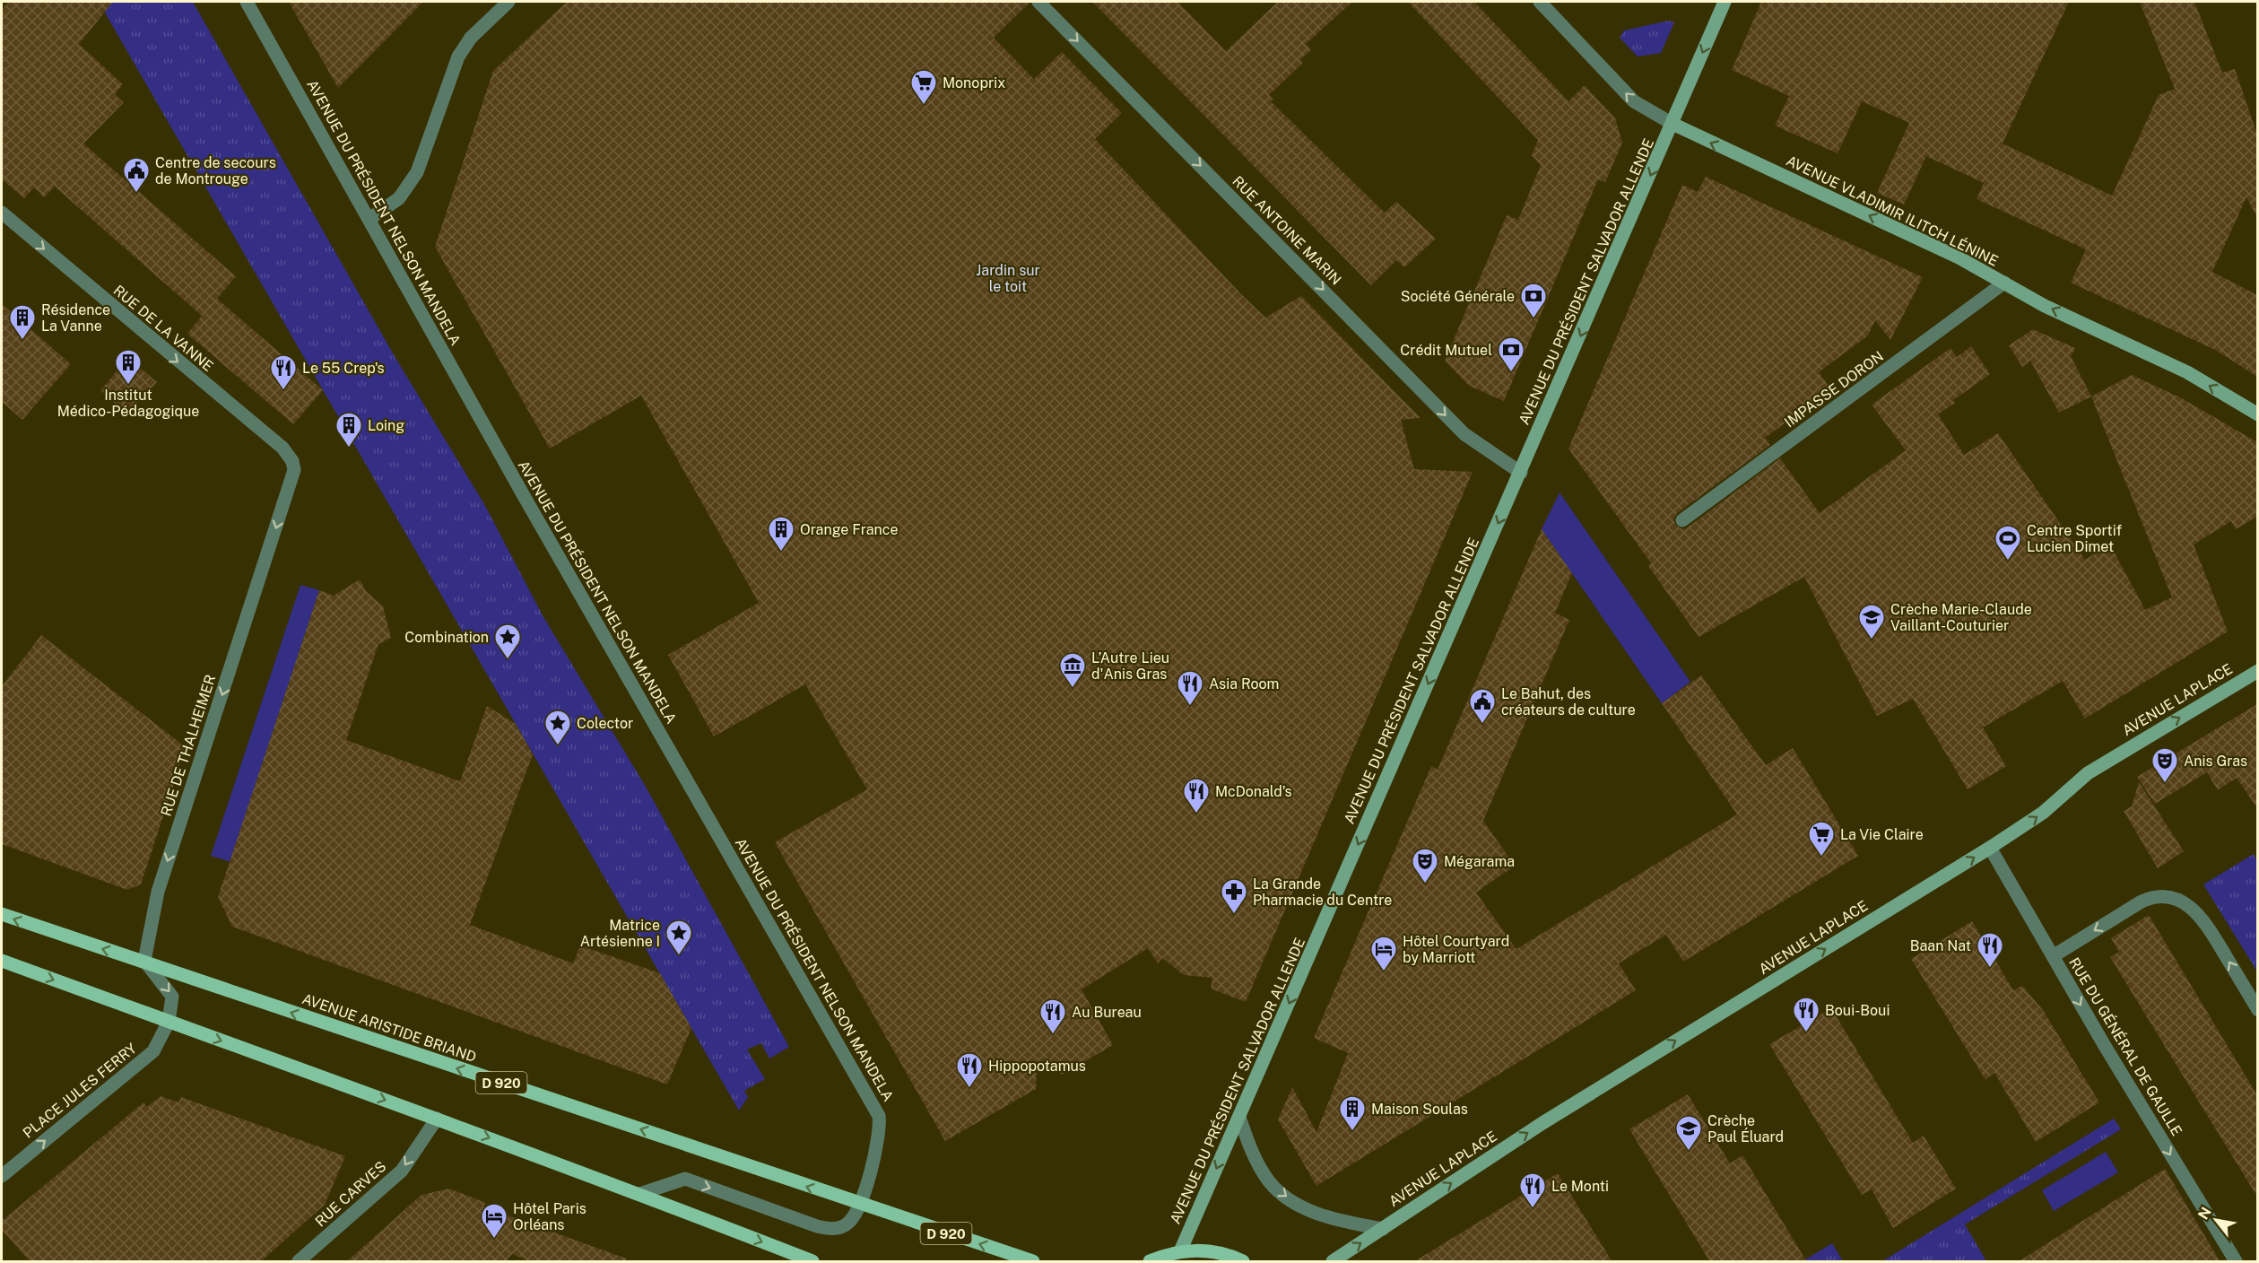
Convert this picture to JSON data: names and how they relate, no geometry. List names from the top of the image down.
{
  "streets": {
    "main road": [
      "AVENUE VLADIMIR ILITCH LÉNINE",
      "AVENUE DU PRÉSIDENT SALVADOR ALLENDE",
      "AVENUE LAPLACE",
      "AVENUE ARISTIDE BRIAND",
      "D 920"
    ],
    "street": [
      "AVENUE DU PRÉSIDENT NELSON MANDELA",
      "RUE ANTOINE MARIN",
      "RUE DE LA VANNE",
      "IMPASSE DORON",
      "RUE DE THALHEIMER",
      "RUE DU GÉNÉRAL DE GAULLE",
      "PLACE JULES FERRY",
      "RUE CARVES"
    ]
  },
  "crossings": [
    ["AVENUE VLADIMIR ILITCH LÉNINE", "AVENUE DU PRÉSIDENT SALVADOR ALLENDE"],
    ["AVENUE VLADIMIR ILITCH LÉNINE", "IMPASSE DORON"],
    ["AVENUE DU PRÉSIDENT NELSON MANDELA", "AVENUE ARISTIDE BRIAND"],
    ["RUE ANTOINE MARIN", "AVENUE DU PRÉSIDENT SALVADOR ALLENDE"],
    ["RUE DE LA VANNE", "RUE DE THALHEIMER"],
    ["AVENUE LAPLACE", "RUE DU GÉNÉRAL DE GAULLE"],
    ["RUE DE THALHEIMER", "AVENUE ARISTIDE BRIAND"]
  ],
  "one_way": [
    "AVENUE VLADIMIR ILITCH LÉNINE",
    "RUE ANTOINE MARIN",
    "AVENUE DU PRÉSIDENT SALVADOR ALLENDE",
    "RUE DE LA VANNE",
    "AVENUE LAPLACE",
    "RUE DE THALHEIMER",
    "RUE DU GÉNÉRAL DE GAULLE",
    "PLACE JULES FERRY",
    "RUE CARVES"
  ],
  "parks": ["Jardin sur le toit"],
  "places": {
    "supermarket": ["Monoprix", "La Vie Claire"],
    "public building": ["Centre de secours de Montrouge", "Le Bahut, des créateurs de culture"],
    "bank": ["Société Générale", "Crédit Mutuel"],
    "building": [
      "Résidence La Vanne",
      "Institut Médico-Pédagogique",
      "Loing",
      "Orange France",
      "Maison Soulas"
    ],
    "restaurant": [
      "Le 55 Crep's",
      "Asia Room",
      "McDonald's",
      "Baan Nat",
      "Boui-Boui",
      "Au Bureau",
      "Hippopotamus",
      "Le Monti"
    ],
    "sports": ["Centre Sportif Lucien Dimet"],
    "school or university": ["Crèche Marie-Claude Vaillant-Couturier", "Crèche Paul Éluard"],
    "place": ["Combination", "Colector", "Matrice Artésienne I"],
    "museum": ["L’Autre Lieu d'Anis Gras"],
    "theatre": ["Anis Gras", "Mégarama"],
    "pharmacy": ["La Grande Pharmacie du Centre"],
    "hotel": ["Hôtel Courtyard by Marriott", "Hôtel Paris Orléans"]
  },
  "north": "top left"
}
